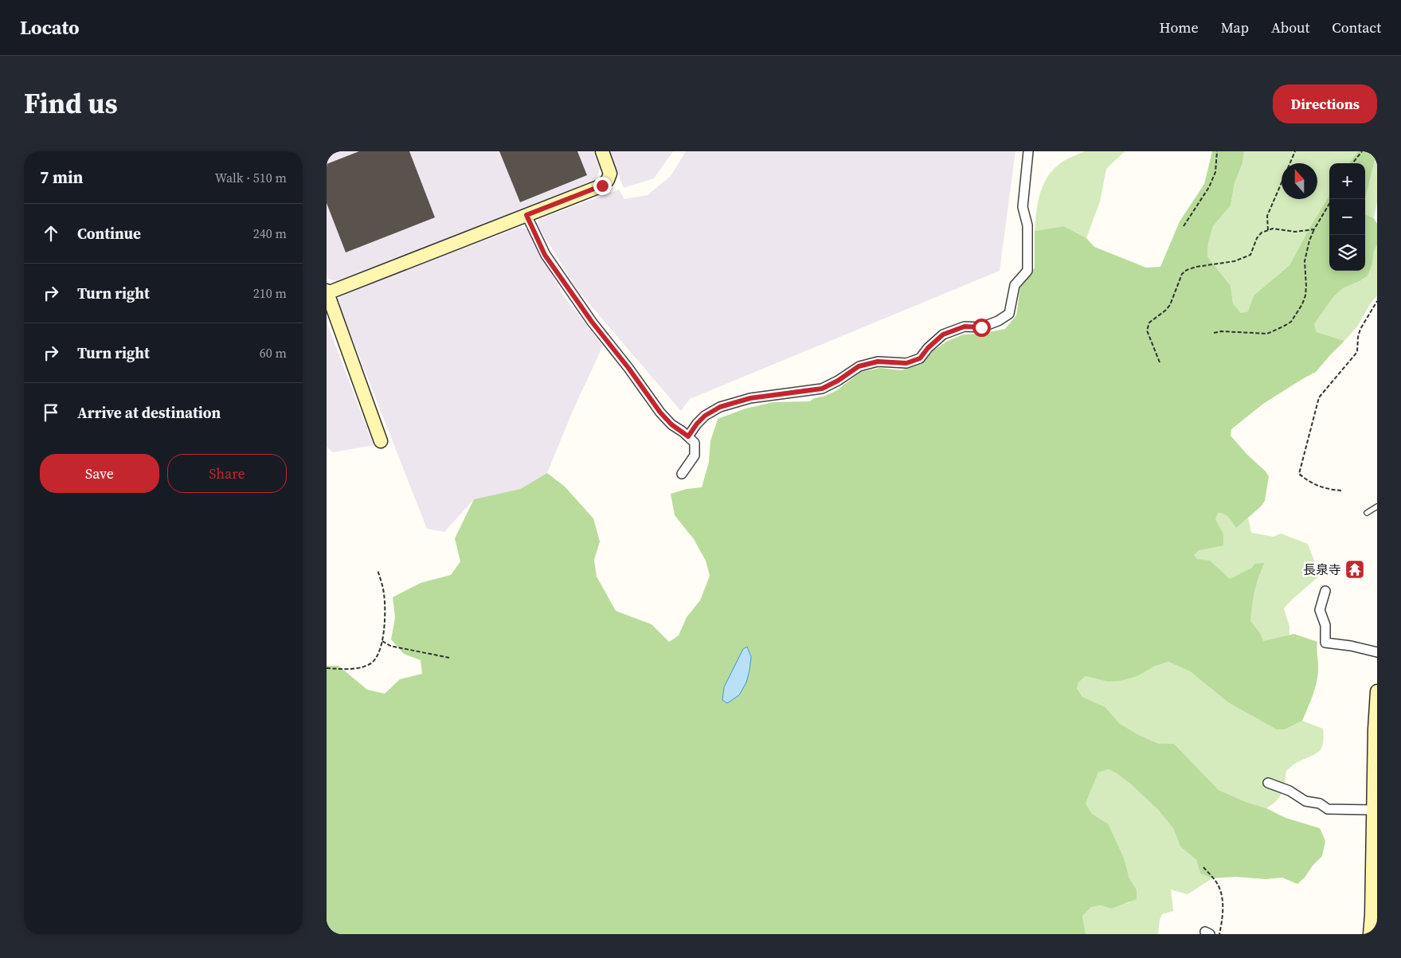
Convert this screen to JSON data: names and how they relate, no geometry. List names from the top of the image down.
{
  "places": {
    "temple": ["長泉寺"]
  },
  "north": "top",
  "page": {
    "header": "Locato",
    "nav": [
      "Home",
      "Map",
      "About",
      "Contact"
    ],
    "title": "Find us",
    "buttons": [
      "Directions",
      ["Save", "Share"]
    ],
    "heading": ["7 min", "Walk · 510 m"],
    "map_buttons": ["+", "−"],
    "list": [
      ["Continue", "240 m"],
      ["Turn right", "210 m"],
      ["Turn right", "60 m"],
      "Arrive at destination"
    ]
  }
}
